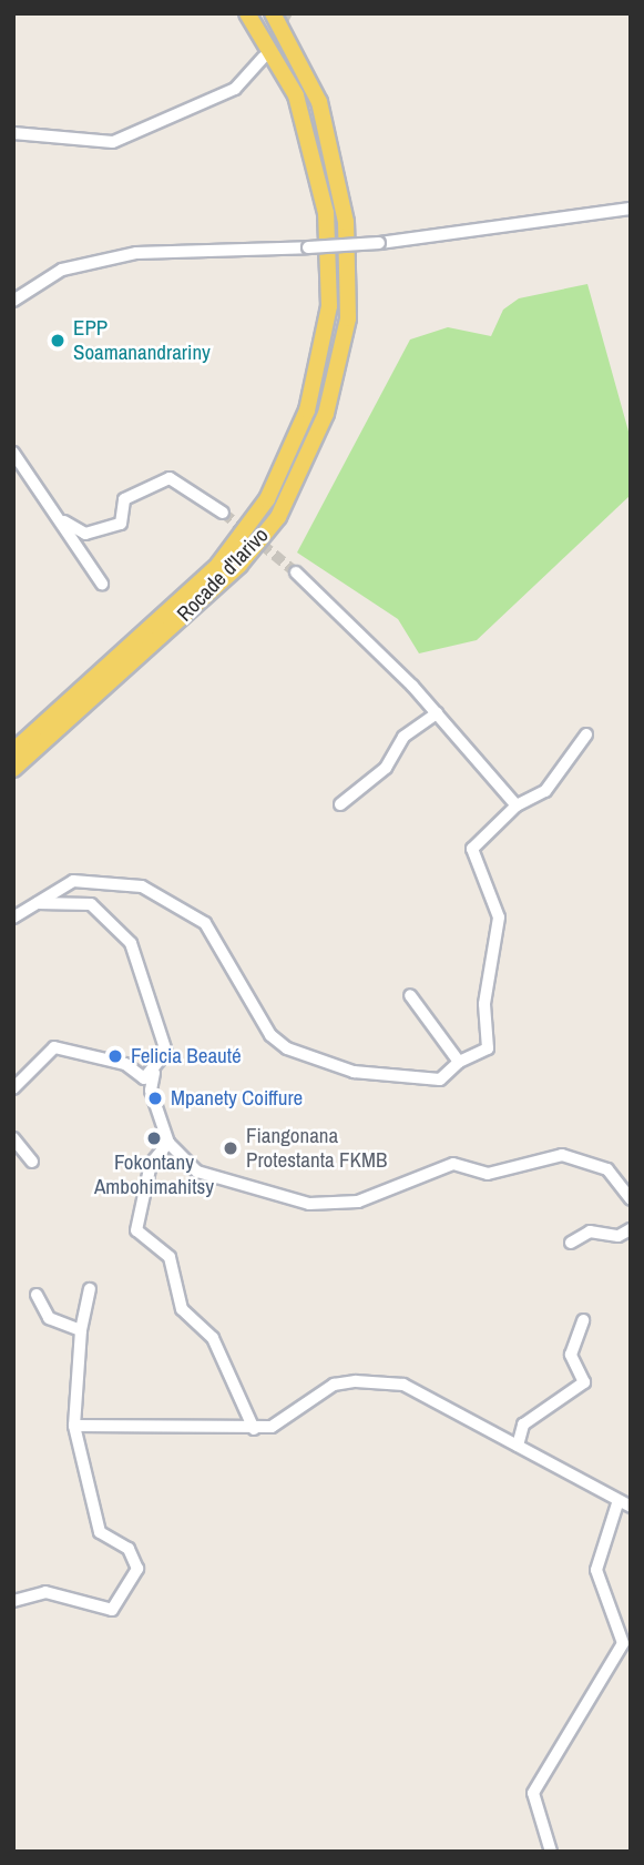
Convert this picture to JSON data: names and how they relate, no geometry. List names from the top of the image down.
{
  "streets": {
    "main road": ["Rocade d'Iarivo"]
  },
  "places": [
    "EPP Soamanandrariny",
    "Felicia Beauté",
    "Mpanety Coiffure",
    "Fokontany Ambohimahitsy",
    "Fiangonana Protestanta FKMB"
  ]
}
